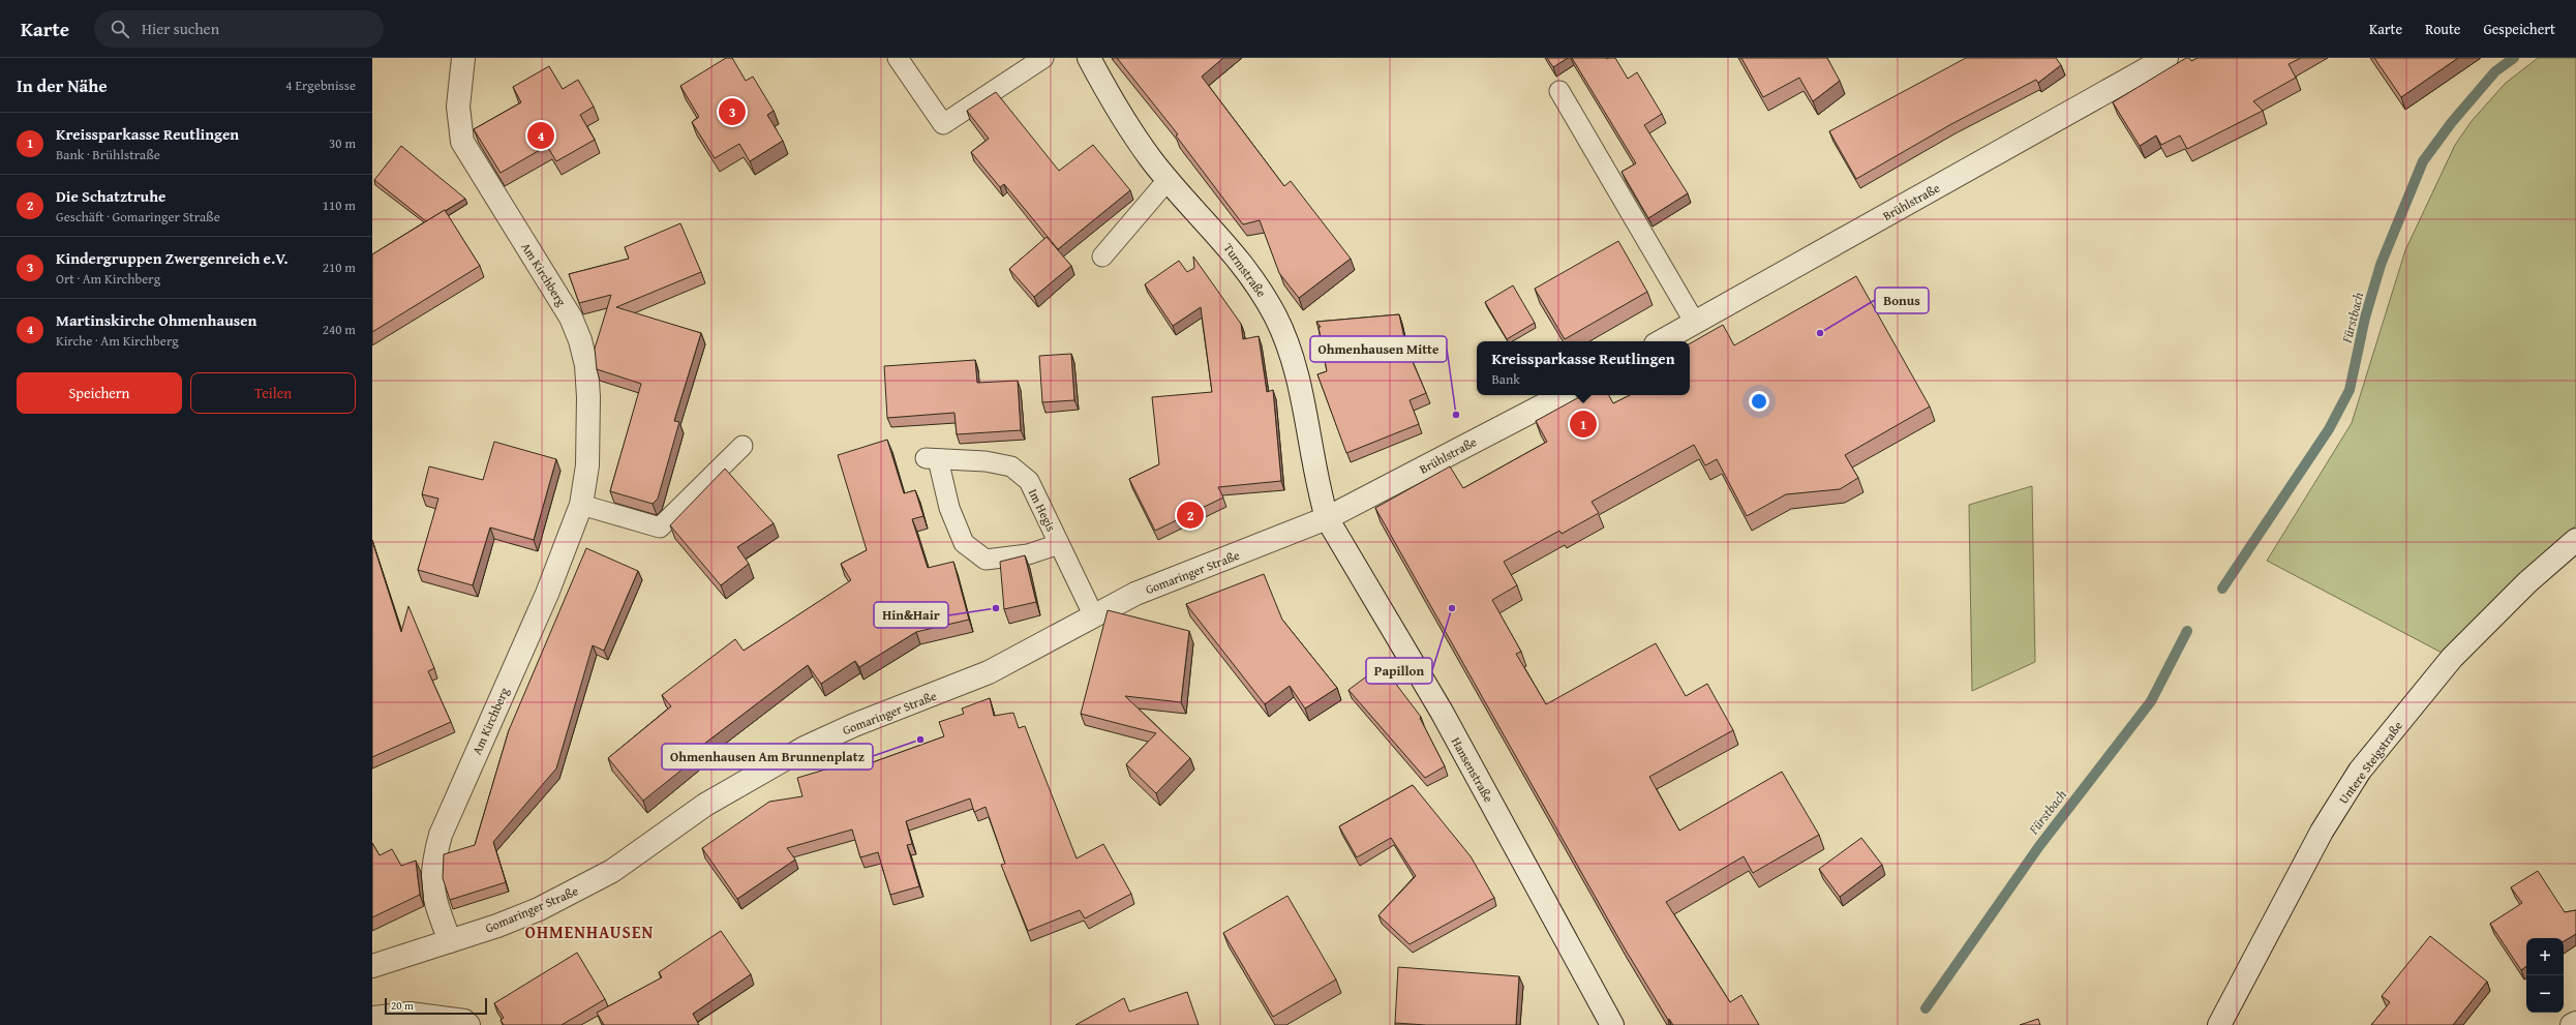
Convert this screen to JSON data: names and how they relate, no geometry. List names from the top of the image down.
{
  "streets": {
    "street": [
      "Brühlstraße",
      "Turmstraße",
      "Am Kirchberg",
      "Gomaringer Straße",
      "Untere Steigstraße",
      "Hansenstraße"
    ],
    "lane": ["Im Hegis"]
  },
  "crossings": [
    ["Brühlstraße", "Turmstraße"],
    ["Brühlstraße", "Gomaringer Straße"],
    ["Brühlstraße", "Hansenstraße"],
    ["Turmstraße", "Gomaringer Straße"],
    ["Turmstraße", "Hansenstraße"],
    ["Am Kirchberg", "Gomaringer Straße"],
    ["Im Hegis", "Gomaringer Straße"],
    ["Gomaringer Straße", "Hansenstraße"]
  ],
  "districts": ["OHMENHAUSEN"],
  "water": ["Fürstbach"],
  "places": [
    "Bonus",
    "Ohmenhausen Mitte",
    "Hin&Hair",
    "Papillon",
    "Ohmenhausen Am Brunnenplatz"
  ],
  "scale_bar": "20 m",
  "page": {
    "header": "Karte",
    "search": "Hier suchen",
    "nav": ["Karte", "Route", "Gespeichert"],
    "heading": ["In der Nähe", "4 Ergebnisse"],
    "pins": [
      "3",
      "4",
      "1",
      "2"
    ],
    "list": [
      {
        "mark": "1",
        "name": "Kreissparkasse Reutlingen",
        "note": "Bank · Brühlstraße",
        "value": "30 m"
      },
      {
        "mark": "2",
        "name": "Die Schatztruhe",
        "note": "Geschäft · Gomaringer Straße",
        "value": "110 m"
      },
      {
        "mark": "3",
        "name": "Kindergruppen Zwergenreich e.V.",
        "note": "Ort · Am Kirchberg",
        "value": "210 m"
      },
      {
        "mark": "4",
        "name": "Martinskirche Ohmenhausen",
        "note": "Kirche · Am Kirchberg",
        "value": "240 m"
      }
    ],
    "popup": ["Kreissparkasse Reutlingen", "Bank"],
    "buttons": ["Speichern", "Teilen"],
    "map_buttons": ["+", "−"],
    "scale": "20 m"
  }
}
